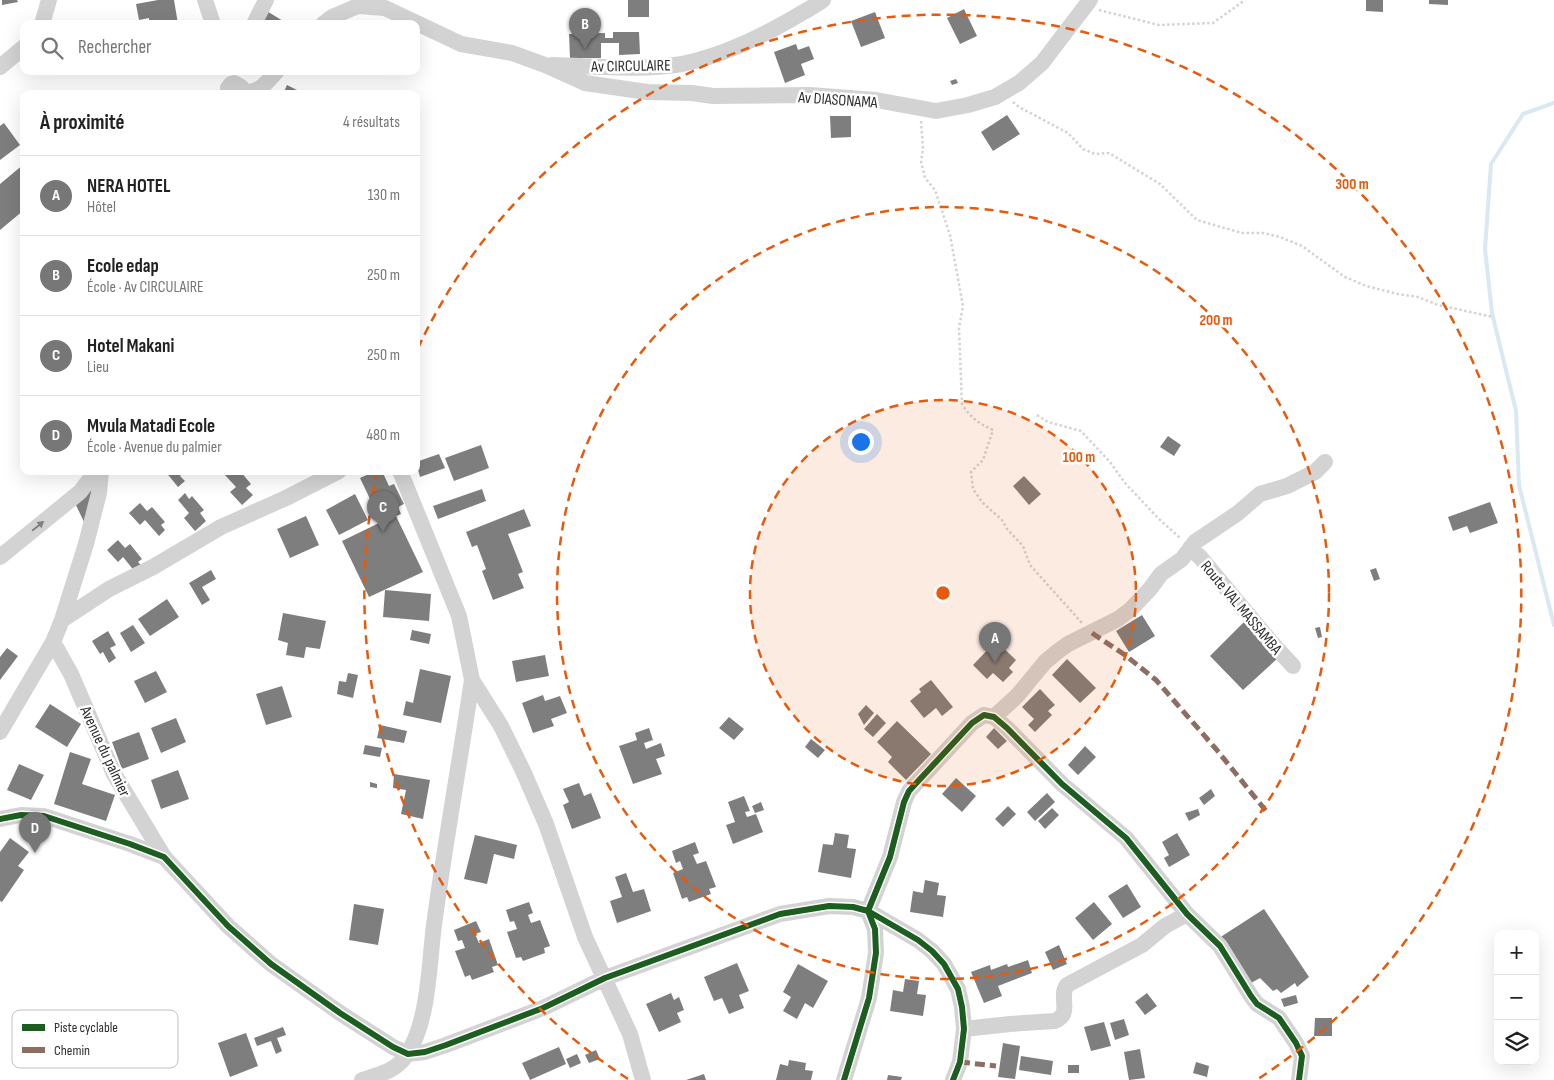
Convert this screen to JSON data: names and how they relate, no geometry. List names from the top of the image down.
{
  "streets": {
    "street": [
      "Av CIRCULAIRE",
      "Av DIASONAMA",
      "Route VAL MASSAMBA",
      "Avenue du palmier"
    ]
  },
  "crossings": [
    ["Av CIRCULAIRE", "Av DIASONAMA"]
  ],
  "legend": ["Piste cyclable", "Chemin"],
  "page": {
    "pins": [
      "B",
      "C",
      "A",
      "D"
    ],
    "search": "Rechercher",
    "heading": ["À proximité", "4 résultats"],
    "list": [
      {
        "mark": "A",
        "name": "NERA HOTEL",
        "note": "Hôtel",
        "value": "130 m"
      },
      {
        "mark": "B",
        "name": "Ecole edap",
        "note": "École · Av CIRCULAIRE",
        "value": "250 m"
      },
      {
        "mark": "C",
        "name": "Hotel Makani",
        "note": "Lieu",
        "value": "250 m"
      },
      {
        "mark": "D",
        "name": "Mvula Matadi Ecole",
        "note": "École · Avenue du palmier",
        "value": "480 m"
      }
    ],
    "map_buttons": ["+", "−"]
  },
  "rings": ["300 m", "200 m", "100 m"]
}
